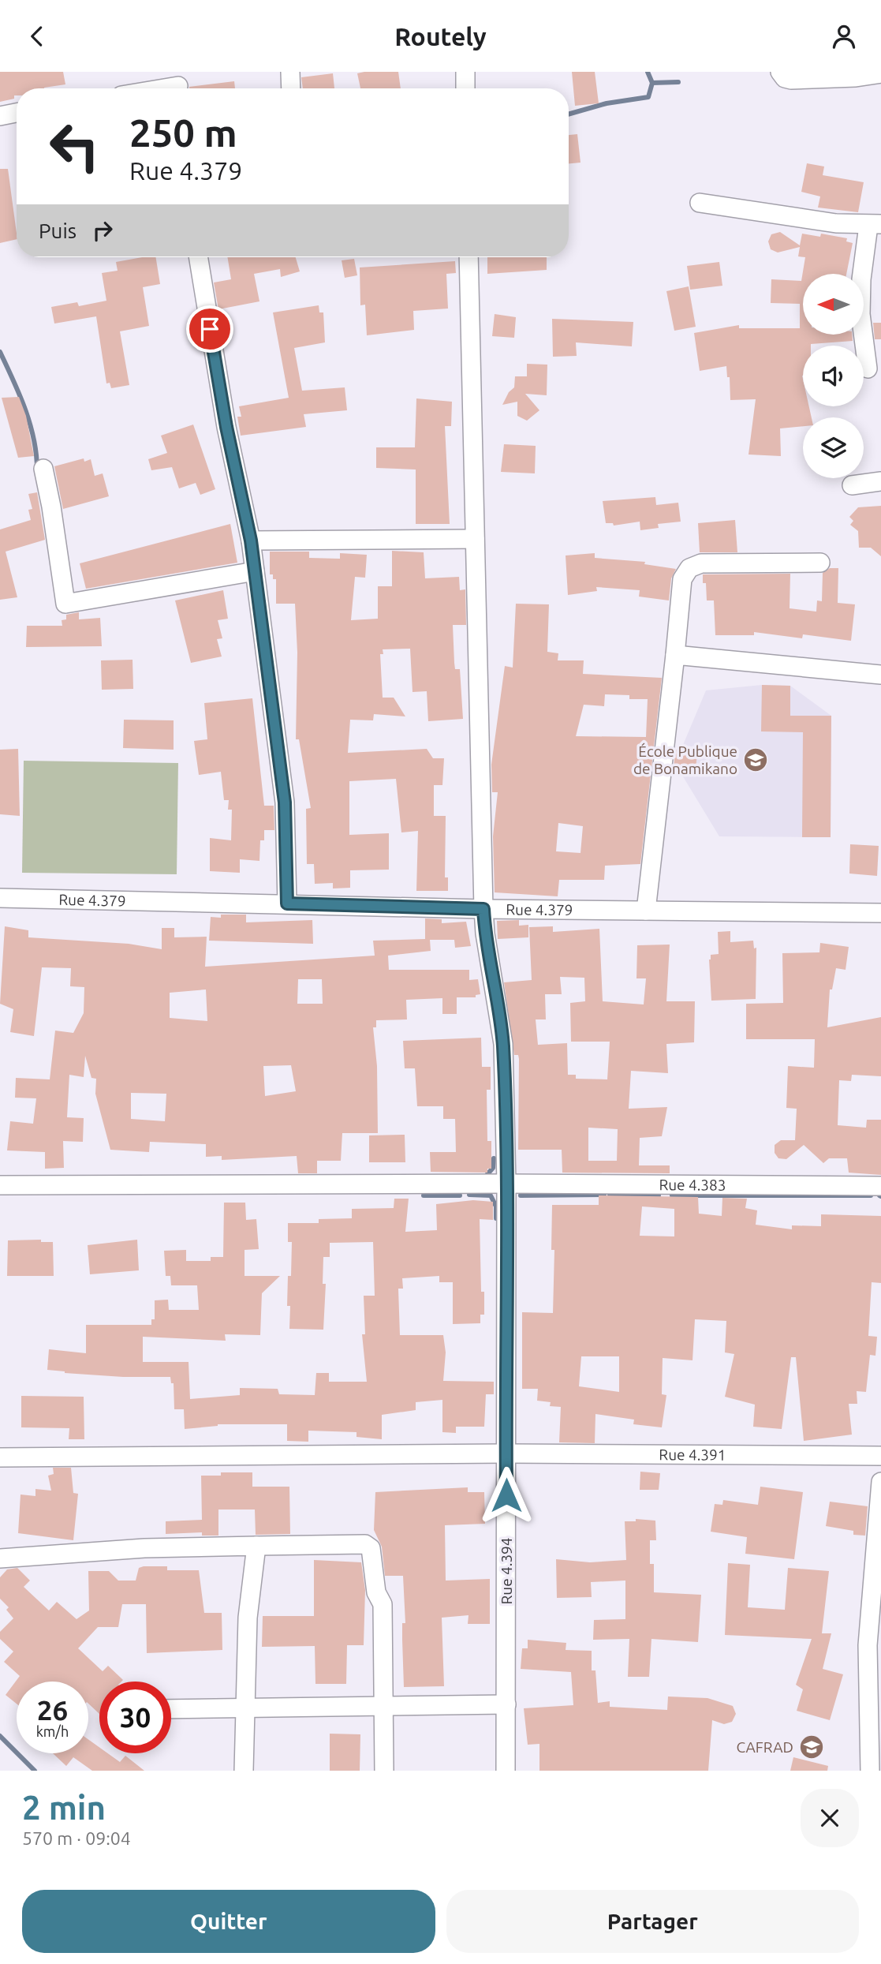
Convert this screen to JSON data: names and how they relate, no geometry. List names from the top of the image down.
{
  "streets": {
    "street": [
      "Rue 4.379",
      "Rue 4.383",
      "Rue 4.391",
      "Rue 4.394"
    ]
  },
  "crossings": [
    ["Rue 4.379", "Rue 4.394"],
    ["Rue 4.383", "Rue 4.394"],
    ["Rue 4.391", "Rue 4.394"]
  ],
  "places": {
    "school or university": ["École Publique de Bonamikano", "CAFRAD"]
  },
  "north": "left",
  "page": {
    "header": "Routely",
    "turn": ["250 m", "Rue 4.379"],
    "then": "Puis",
    "speed": "26 km/h",
    "limit": "30",
    "heading": ["2 min", "570 m · 09:04"],
    "buttons": ["Quitter", "Partager"]
  }
}
